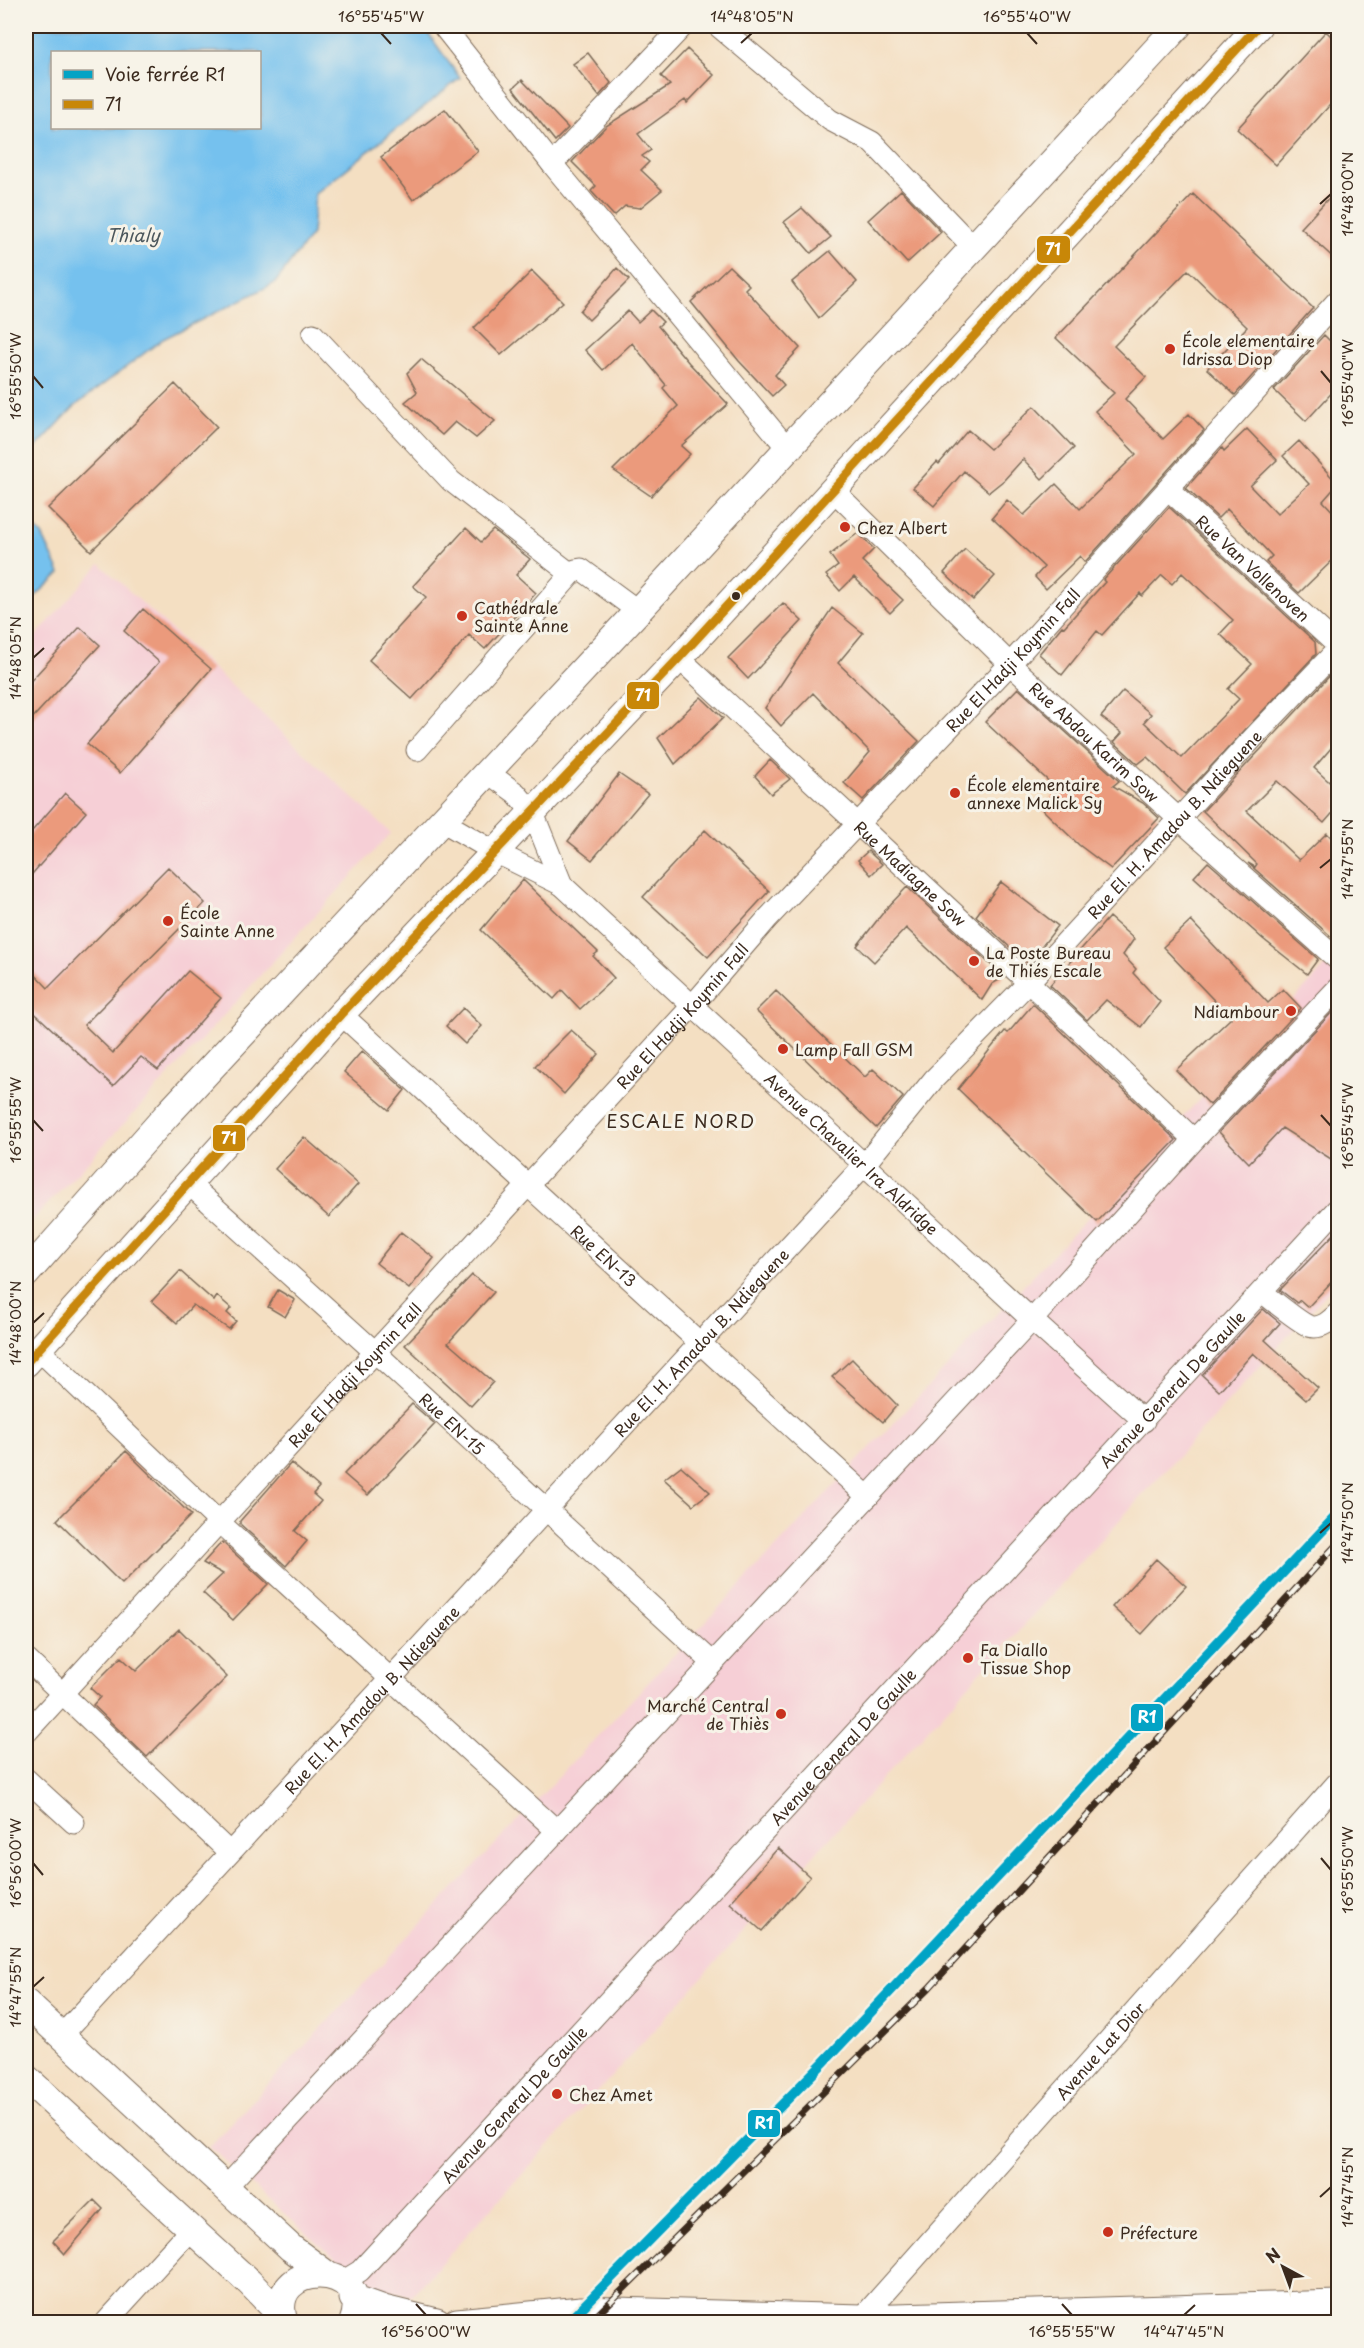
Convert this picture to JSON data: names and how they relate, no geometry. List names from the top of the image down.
{
  "streets": {
    "street": [
      "Rue Van Vollenoven",
      "Rue El Hadji Koymin Fall",
      "Rue Abdou Karim Sow",
      "Rue El. H. Amadou B. Ndieguene",
      "Rue Madiagne Sow",
      "Avenue Chavalier Ira Aldridge",
      "Rue EN-13",
      "Avenue General De Gaulle",
      "Rue EN-15",
      "Avenue Lat Dior"
    ]
  },
  "crossings": [
    ["Rue Van Vollenoven", "Rue El Hadji Koymin Fall"],
    ["Rue Van Vollenoven", "Rue El. H. Amadou B. Ndieguene"],
    ["Rue El Hadji Koymin Fall", "Rue Abdou Karim Sow"],
    ["Rue El Hadji Koymin Fall", "Rue Madiagne Sow"],
    ["Rue El Hadji Koymin Fall", "Avenue Chavalier Ira Aldridge"],
    ["Rue El Hadji Koymin Fall", "Rue EN-13"],
    ["Rue El Hadji Koymin Fall", "Rue EN-15"],
    ["Rue Abdou Karim Sow", "Rue El. H. Amadou B. Ndieguene"],
    ["Rue El. H. Amadou B. Ndieguene", "Rue Madiagne Sow"],
    ["Rue El. H. Amadou B. Ndieguene", "Avenue Chavalier Ira Aldridge"],
    ["Rue El. H. Amadou B. Ndieguene", "Rue EN-13"],
    ["Rue El. H. Amadou B. Ndieguene", "Rue EN-15"],
    ["Avenue Chavalier Ira Aldridge", "Avenue General De Gaulle"]
  ],
  "districts": ["ESCALE NORD"],
  "water": ["Thialy"],
  "places": [
    "École elementaire Idrissa Diop",
    "Chez Albert",
    "Cathédrale Sainte Anne",
    "École elementaire annexe Malick Sy",
    "École Sainte Anne",
    "La Poste Bureau de Thiés Escale",
    "Ndiambour",
    "Lamp Fall GSM",
    "Fa Diallo Tissue Shop",
    "Marché Central de Thiès",
    "Chez Amet",
    "Préfecture"
  ],
  "lines": ["transit line 71", "rail line R1"],
  "legend": ["Voie ferrée R1", "71"],
  "north": "top left",
  "coordinates": [
    "16°55'45\"W",
    "14°48'05\"N",
    "16°55'40\"W",
    "14°48'00\"N",
    "16°55'50\"W",
    "14°47'55\"N",
    "16°55'55\"W",
    "14°47'50\"N",
    "16°56'00\"W",
    "14°47'45\"N"
  ]
}
